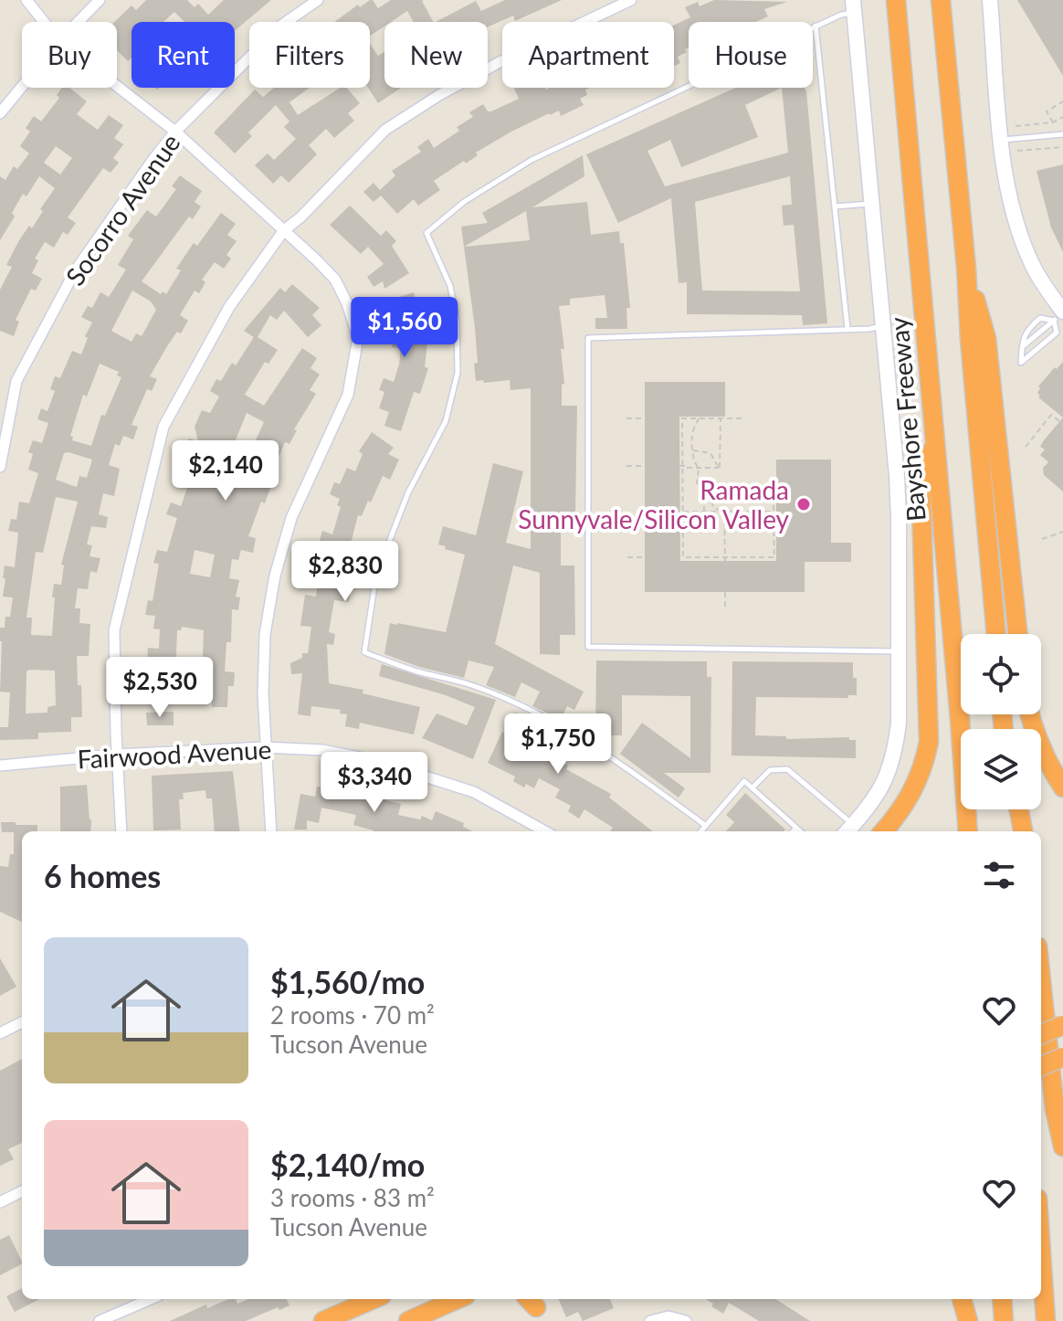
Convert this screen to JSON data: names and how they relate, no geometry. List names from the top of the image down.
{
  "streets": {
    "highway": ["Bayshore Freeway"],
    "street": ["Socorro Avenue", "Fairwood Avenue"]
  },
  "places": ["Ramada Sunnyvale/Silicon Valley"],
  "page": {
    "chip": [
      "Buy",
      "Rent",
      "Filters",
      "New",
      "Apartment",
      "House"
    ],
    "price": [
      "$1,560",
      "$2,140",
      "$2,830",
      "$2,530",
      "$1,750",
      "$3,340"
    ],
    "heading": "6 homes",
    "list": [
      {
        "name": "$1,560/mo",
        "note": "2 rooms · 70 m² · Tucson Avenue"
      },
      {
        "name": "$2,140/mo",
        "note": "3 rooms · 83 m² · Tucson Avenue"
      }
    ]
  }
}
